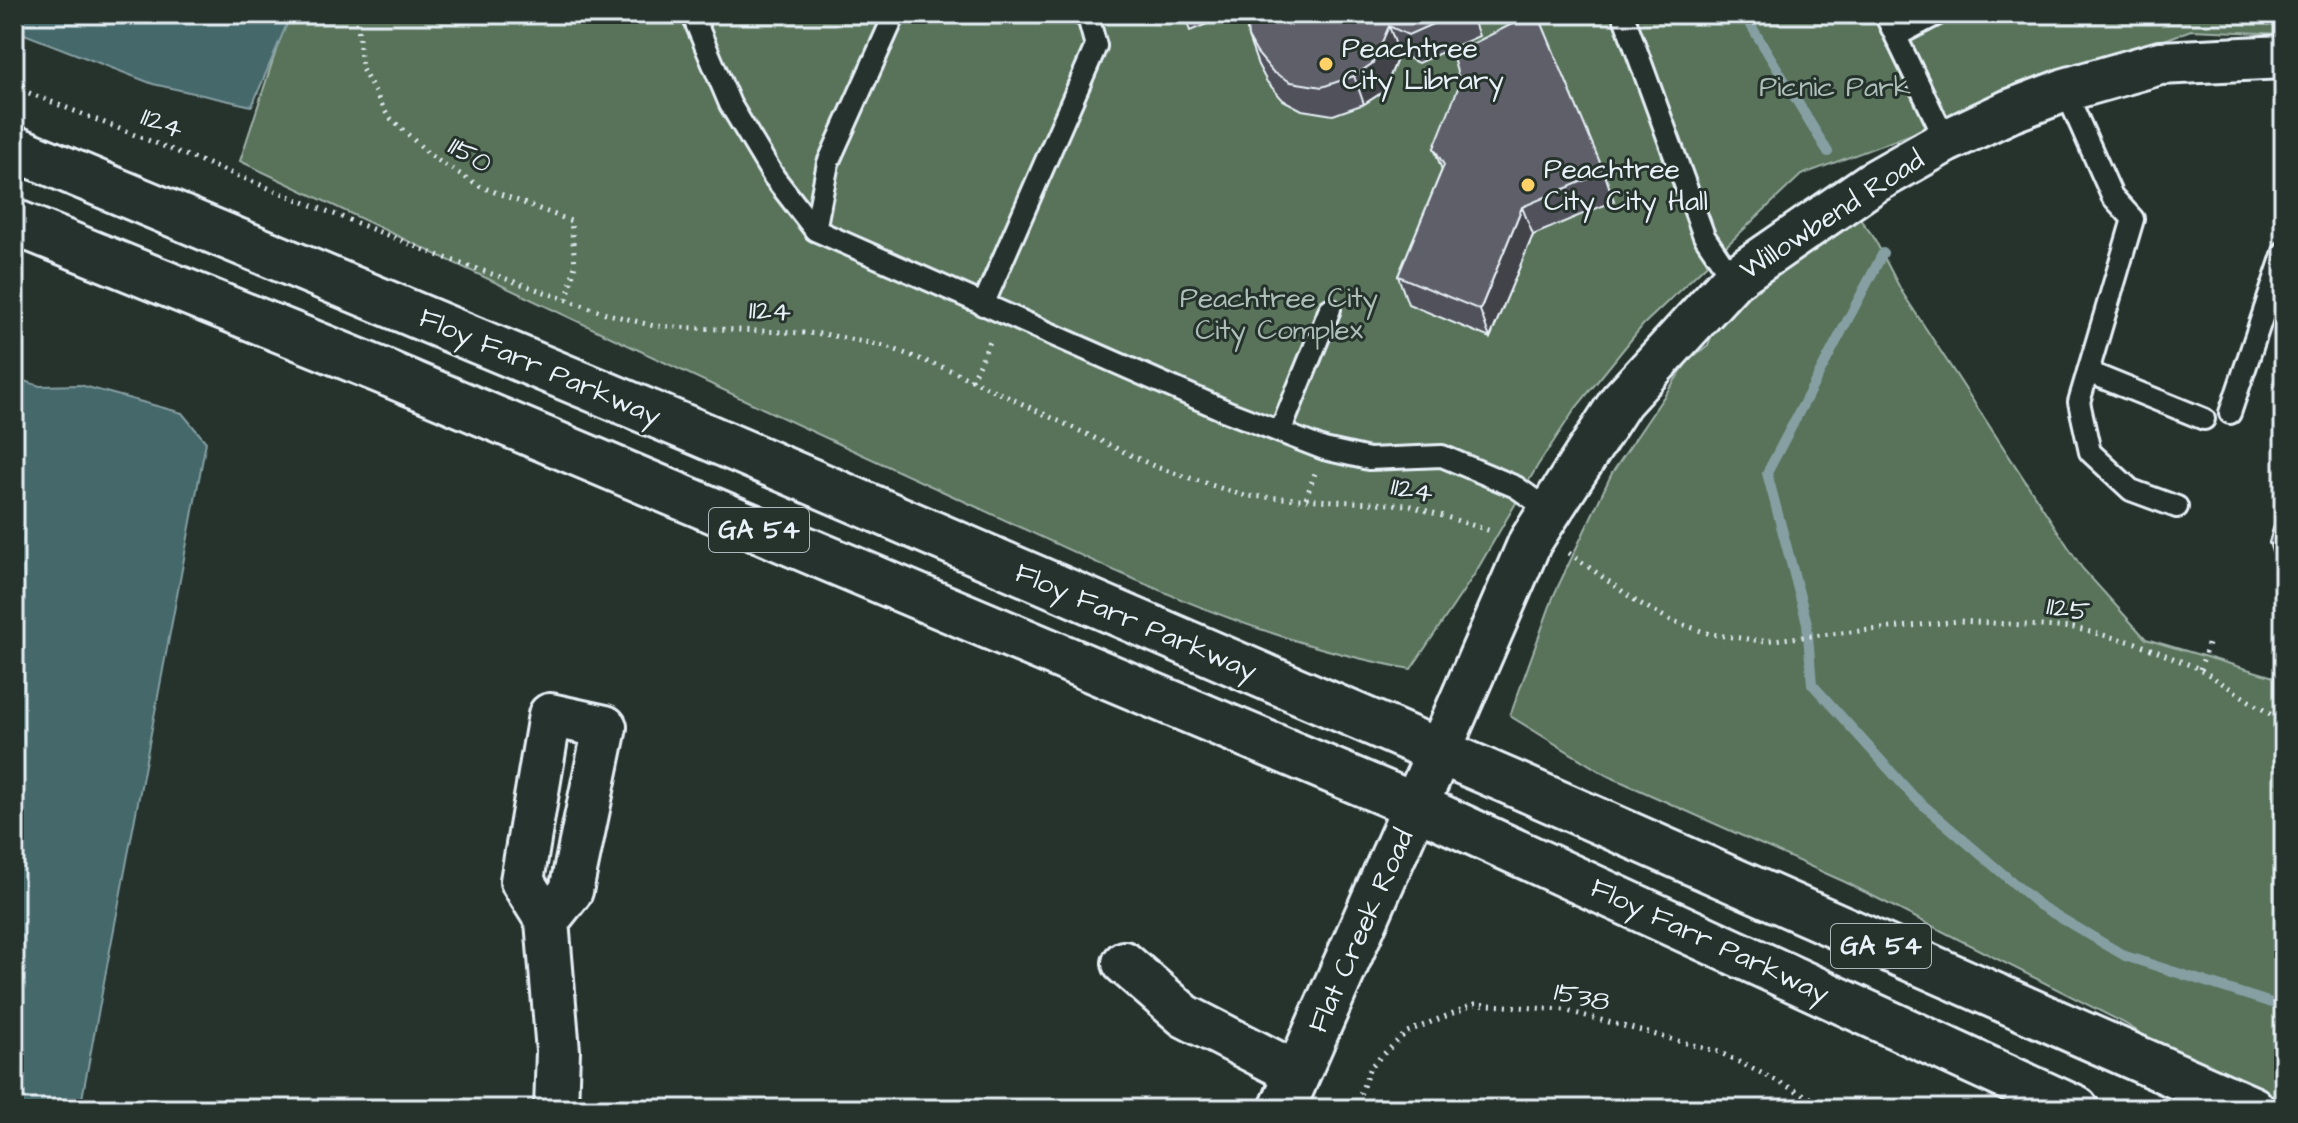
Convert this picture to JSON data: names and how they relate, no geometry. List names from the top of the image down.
{
  "streets": {
    "main road": ["Floy Farr Parkway", "GA 54", "Flat Creek Road"],
    "street": ["Willowbend Road"],
    "path": [
      "1124",
      "1150",
      "1125",
      "1538"
    ]
  },
  "crossings": [
    ["1124", "1150"],
    ["1124", "Willowbend Road"],
    ["1124", "1125"],
    ["Willowbend Road", "Floy Farr Parkway"],
    ["Willowbend Road", "1125"],
    ["Willowbend Road", "Flat Creek Road"],
    ["Floy Farr Parkway", "Flat Creek Road"]
  ],
  "parks": ["Picnic Park", "Peachtree City City Complex"],
  "places": ["Peachtree City Library", "Peachtree City City Hall"]
}
